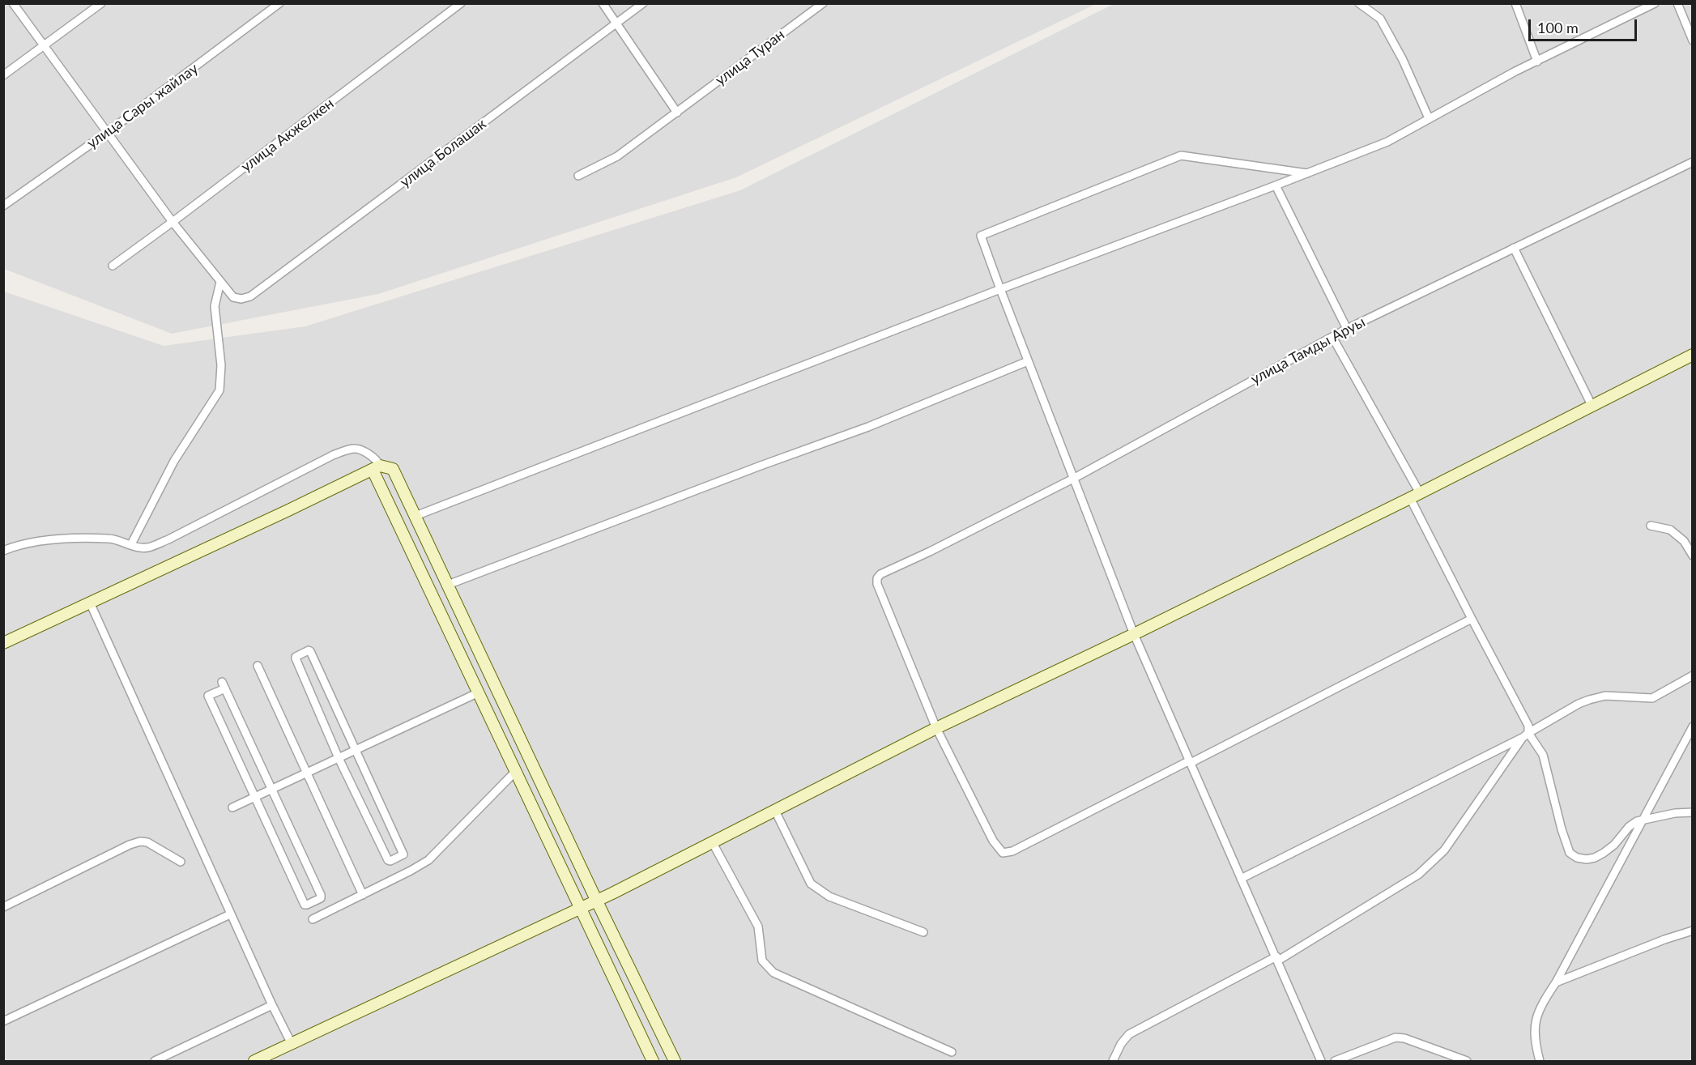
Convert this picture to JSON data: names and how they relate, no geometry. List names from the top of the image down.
{
  "streets": {
    "street": [
      "улица Туран",
      "улица Сары жайлау",
      "улица Акжелкен",
      "улица Болашак",
      "улица Тамды Аруы"
    ]
  },
  "scale_bar": "100 m"
}
